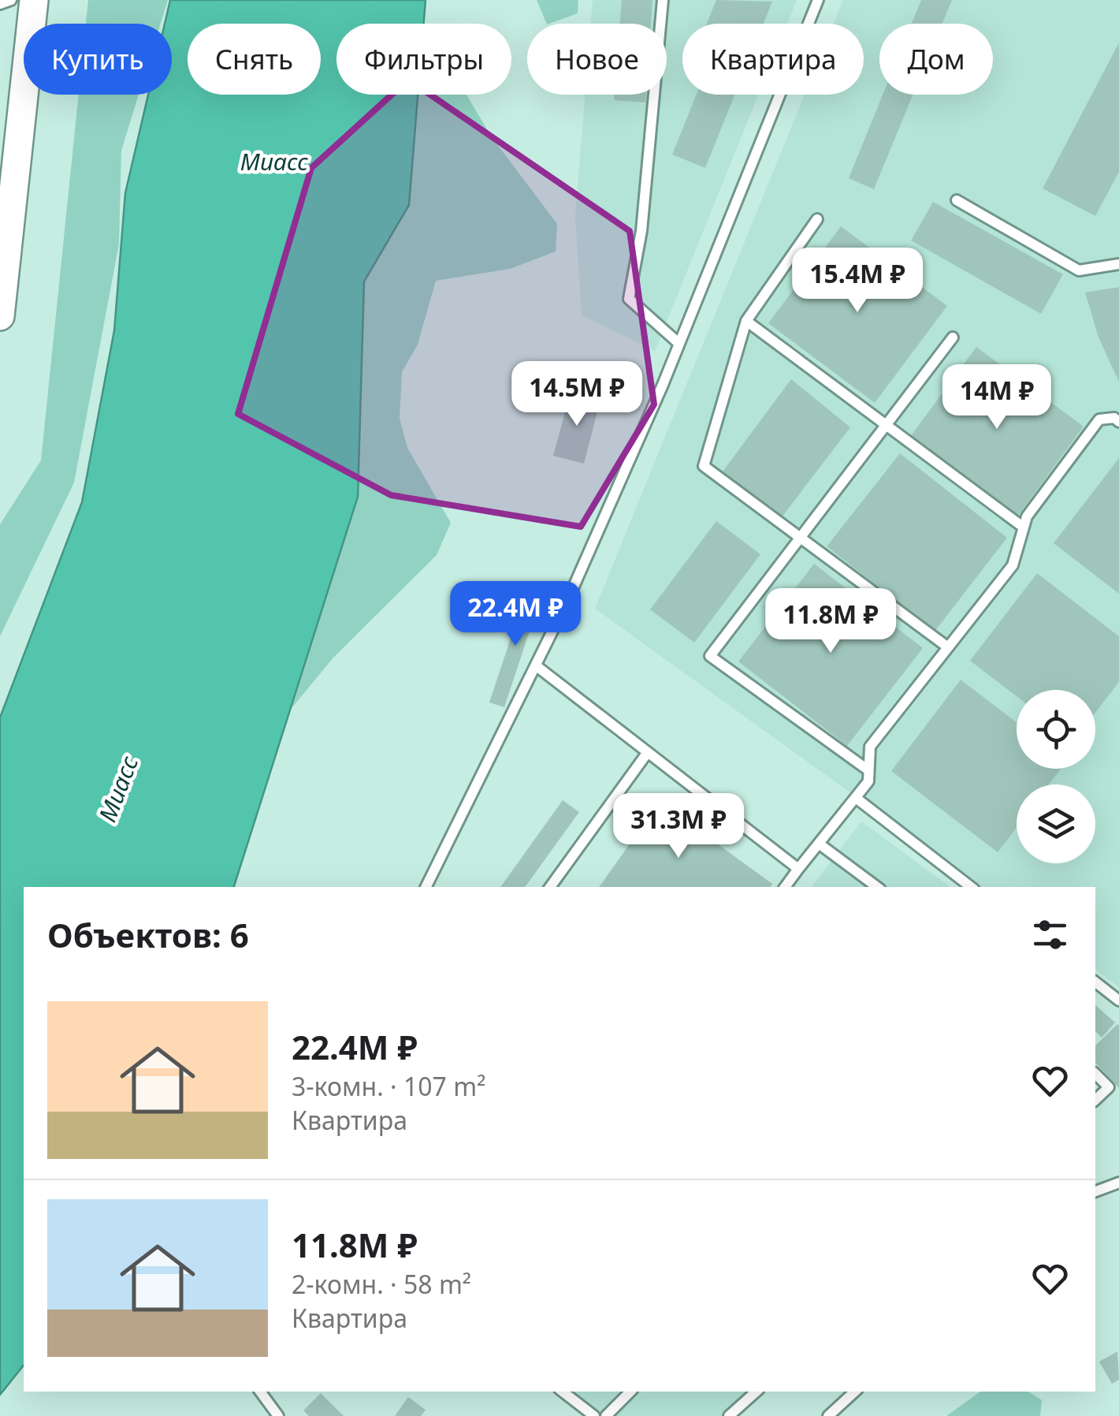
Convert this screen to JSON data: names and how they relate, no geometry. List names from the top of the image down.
{
  "water": ["Миасс"],
  "page": {
    "chip": [
      "Купить",
      "Снять",
      "Фильтры",
      "Новое",
      "Квартира",
      "Дом"
    ],
    "price": [
      "15.4M ₽",
      "14.5M ₽",
      "14M ₽",
      "22.4M ₽",
      "11.8M ₽",
      "31.3M ₽"
    ],
    "heading": "Объектов: 6",
    "list": [
      {
        "name": "22.4M ₽",
        "note": "3-комн. · 107 m² · Квартира"
      },
      {
        "name": "11.8M ₽",
        "note": "2-комн. · 58 m² · Квартира"
      }
    ]
  }
}
